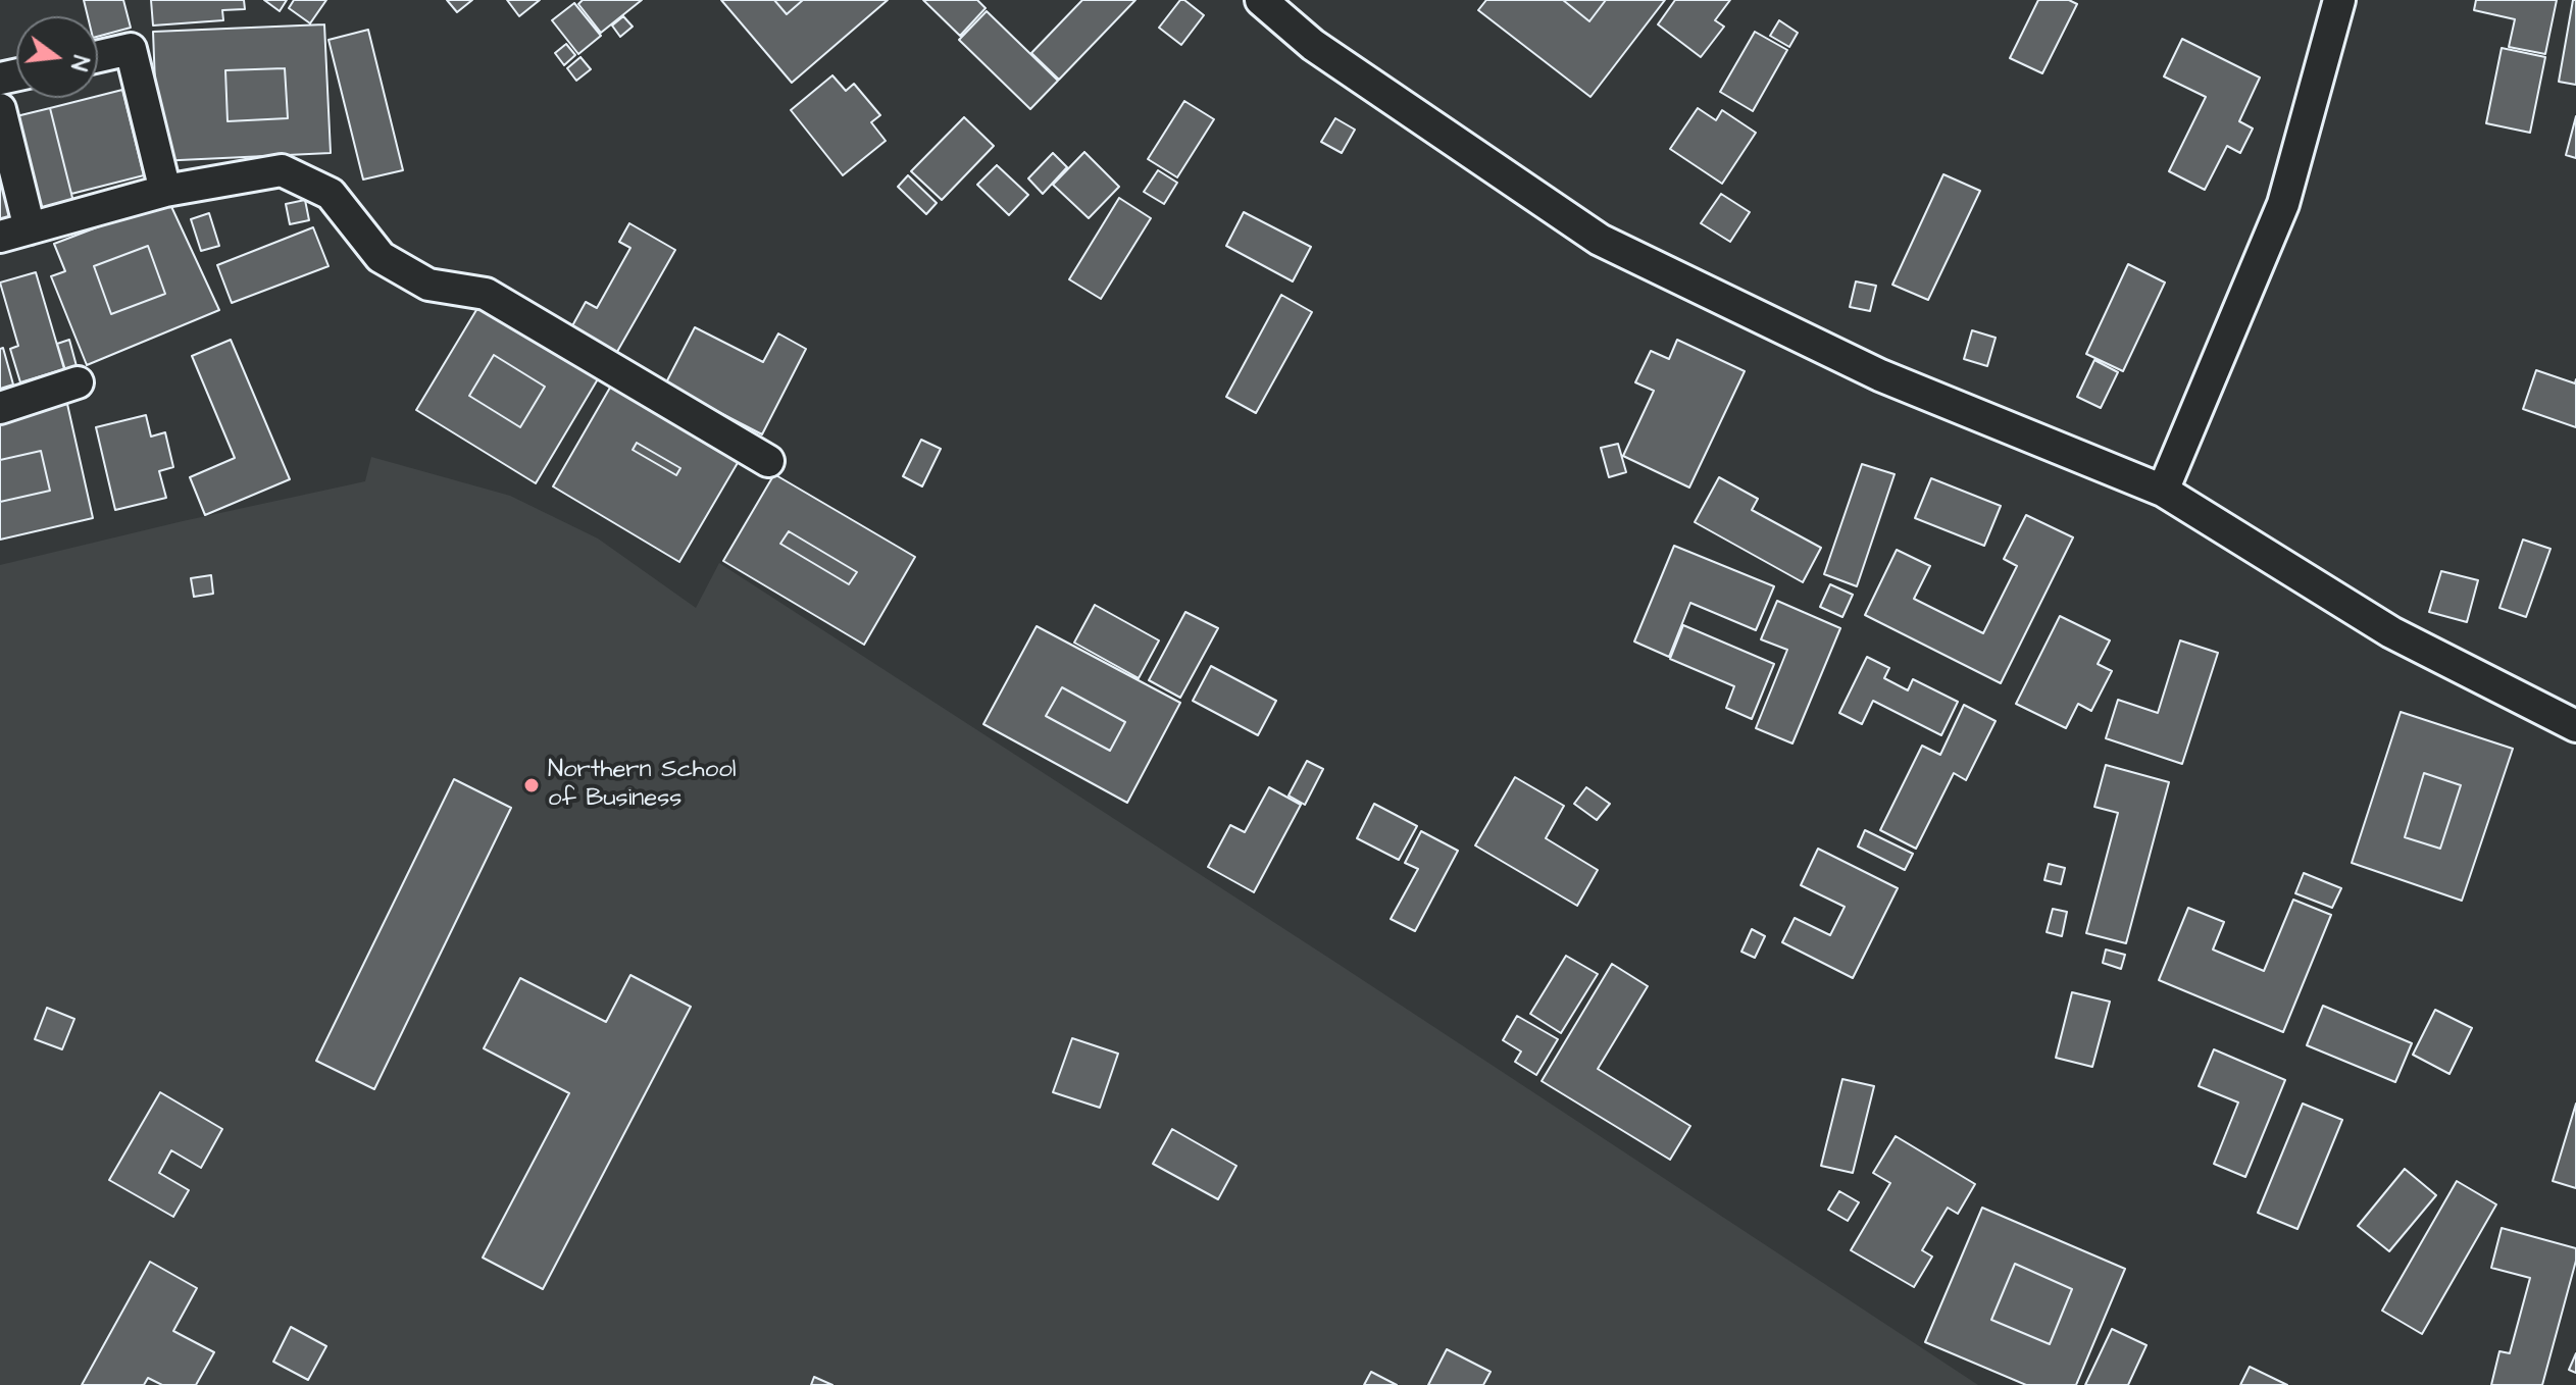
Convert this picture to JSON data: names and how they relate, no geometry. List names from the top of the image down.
{
  "places": ["Northern School of Business"],
  "north": "right"
}
